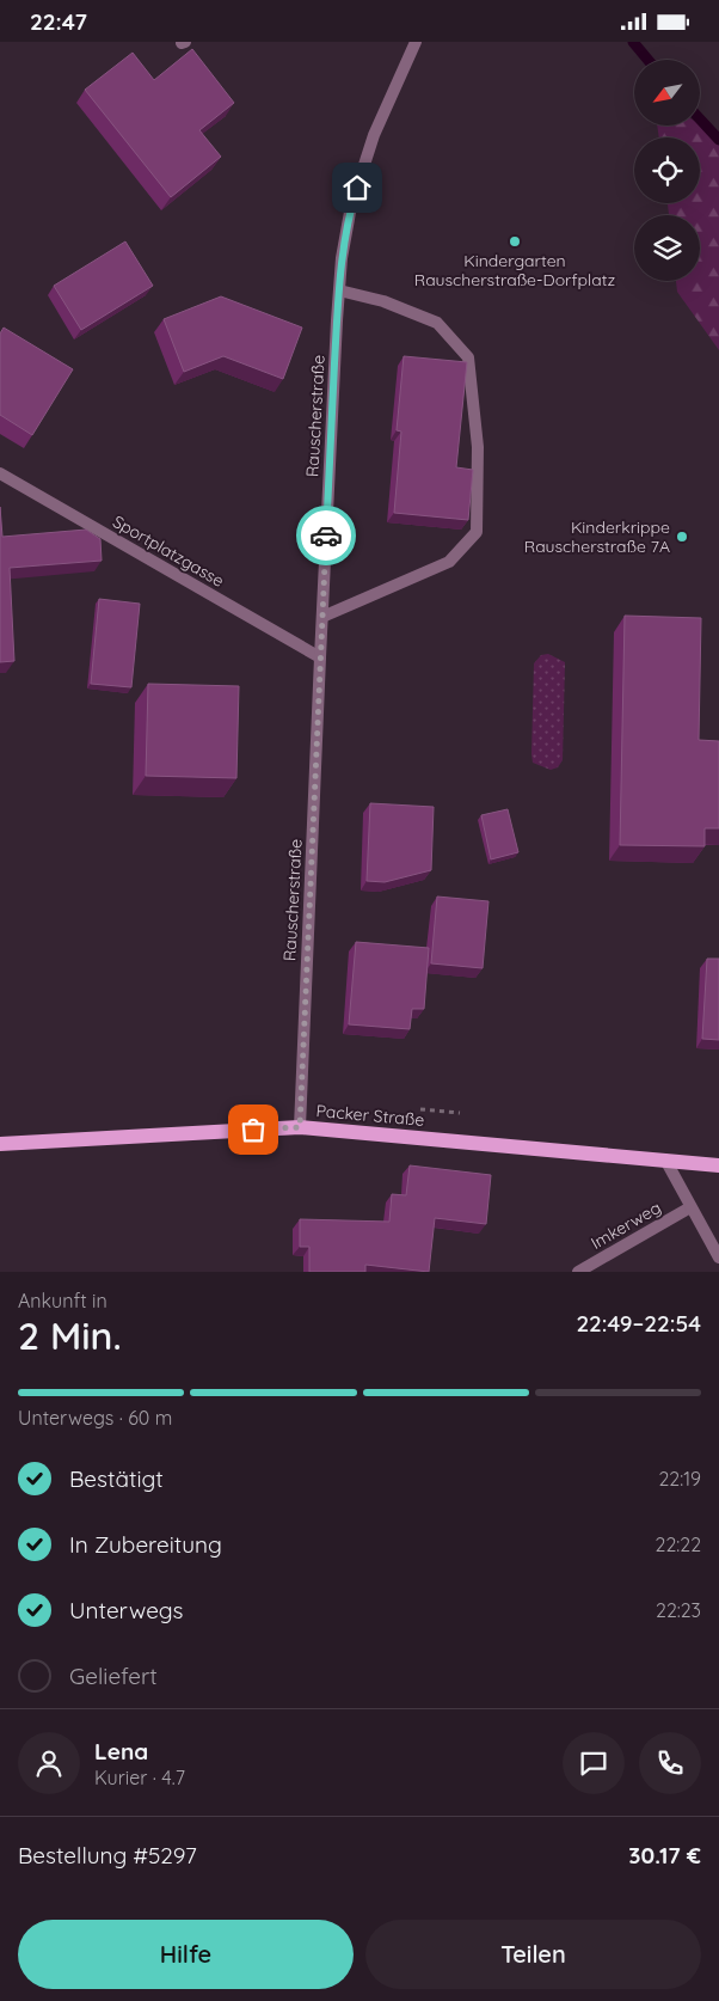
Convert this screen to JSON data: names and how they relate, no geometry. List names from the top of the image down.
{
  "streets": {
    "main road": ["Packer Straße"],
    "street": ["Rauscherstraße", "Sportplatzgasse", "Imkerweg"]
  },
  "crossings": [
    ["Rauscherstraße", "Sportplatzgasse"],
    ["Rauscherstraße", "Packer Straße"]
  ],
  "places": ["Kindergarten Rauscherstraße-Dorfplatz", "Kinderkrippe Rauscherstraße 7A"],
  "north": "bottom left",
  "page": {
    "status": "22:47",
    "heading": ["2 Min.", "Ankunft in", "22:49–22:54"],
    "panel": [
      "Lena",
      "Kurier · 4.7",
      "Bestellung #5297",
      "30.17 €"
    ],
    "bar": "Unterwegs · 60 m",
    "list": [
      ["Bestätigt", "22:19"],
      ["In Zubereitung", "22:22"],
      ["Unterwegs", "22:23"],
      "Geliefert"
    ],
    "buttons": ["Hilfe", "Teilen"]
  }
}
